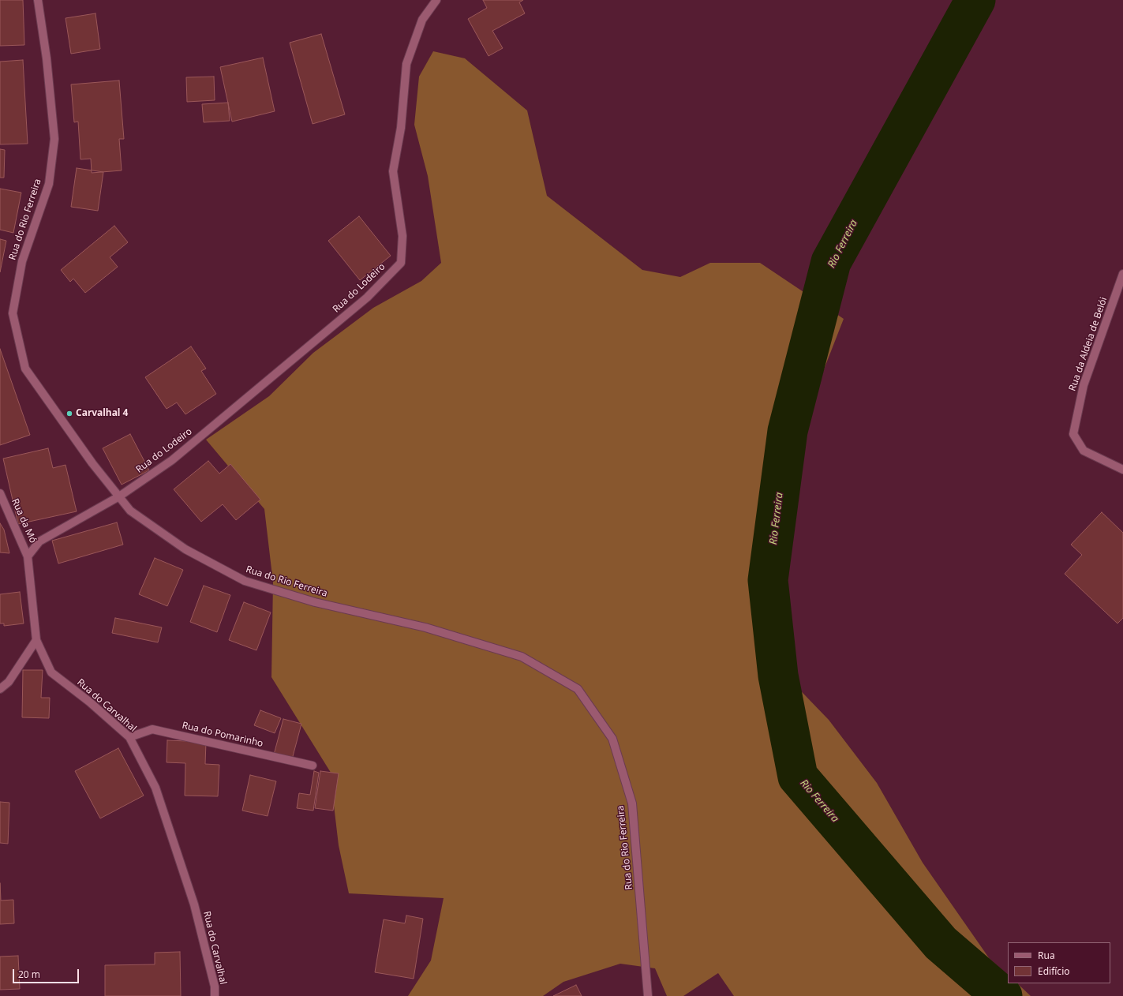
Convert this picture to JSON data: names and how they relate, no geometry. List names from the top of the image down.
{
  "streets": {
    "street": [
      "Rua do Rio Ferreira",
      "Rua do Lodeiro",
      "Rua da Aldeia de Belói",
      "Rua da Mó",
      "Rua do Carvalhal",
      "Rua do Pomarinho"
    ]
  },
  "crossings": [
    ["Rua do Rio Ferreira", "Rua do Lodeiro"],
    ["Rua da Mó", "Rua do Carvalhal"],
    ["Rua do Carvalhal", "Rua do Pomarinho"]
  ],
  "water": ["Rio Ferreira"],
  "places": ["Carvalhal 4"],
  "legend": ["Rua", "Edifício"],
  "scale_bar": "20 m"
}
